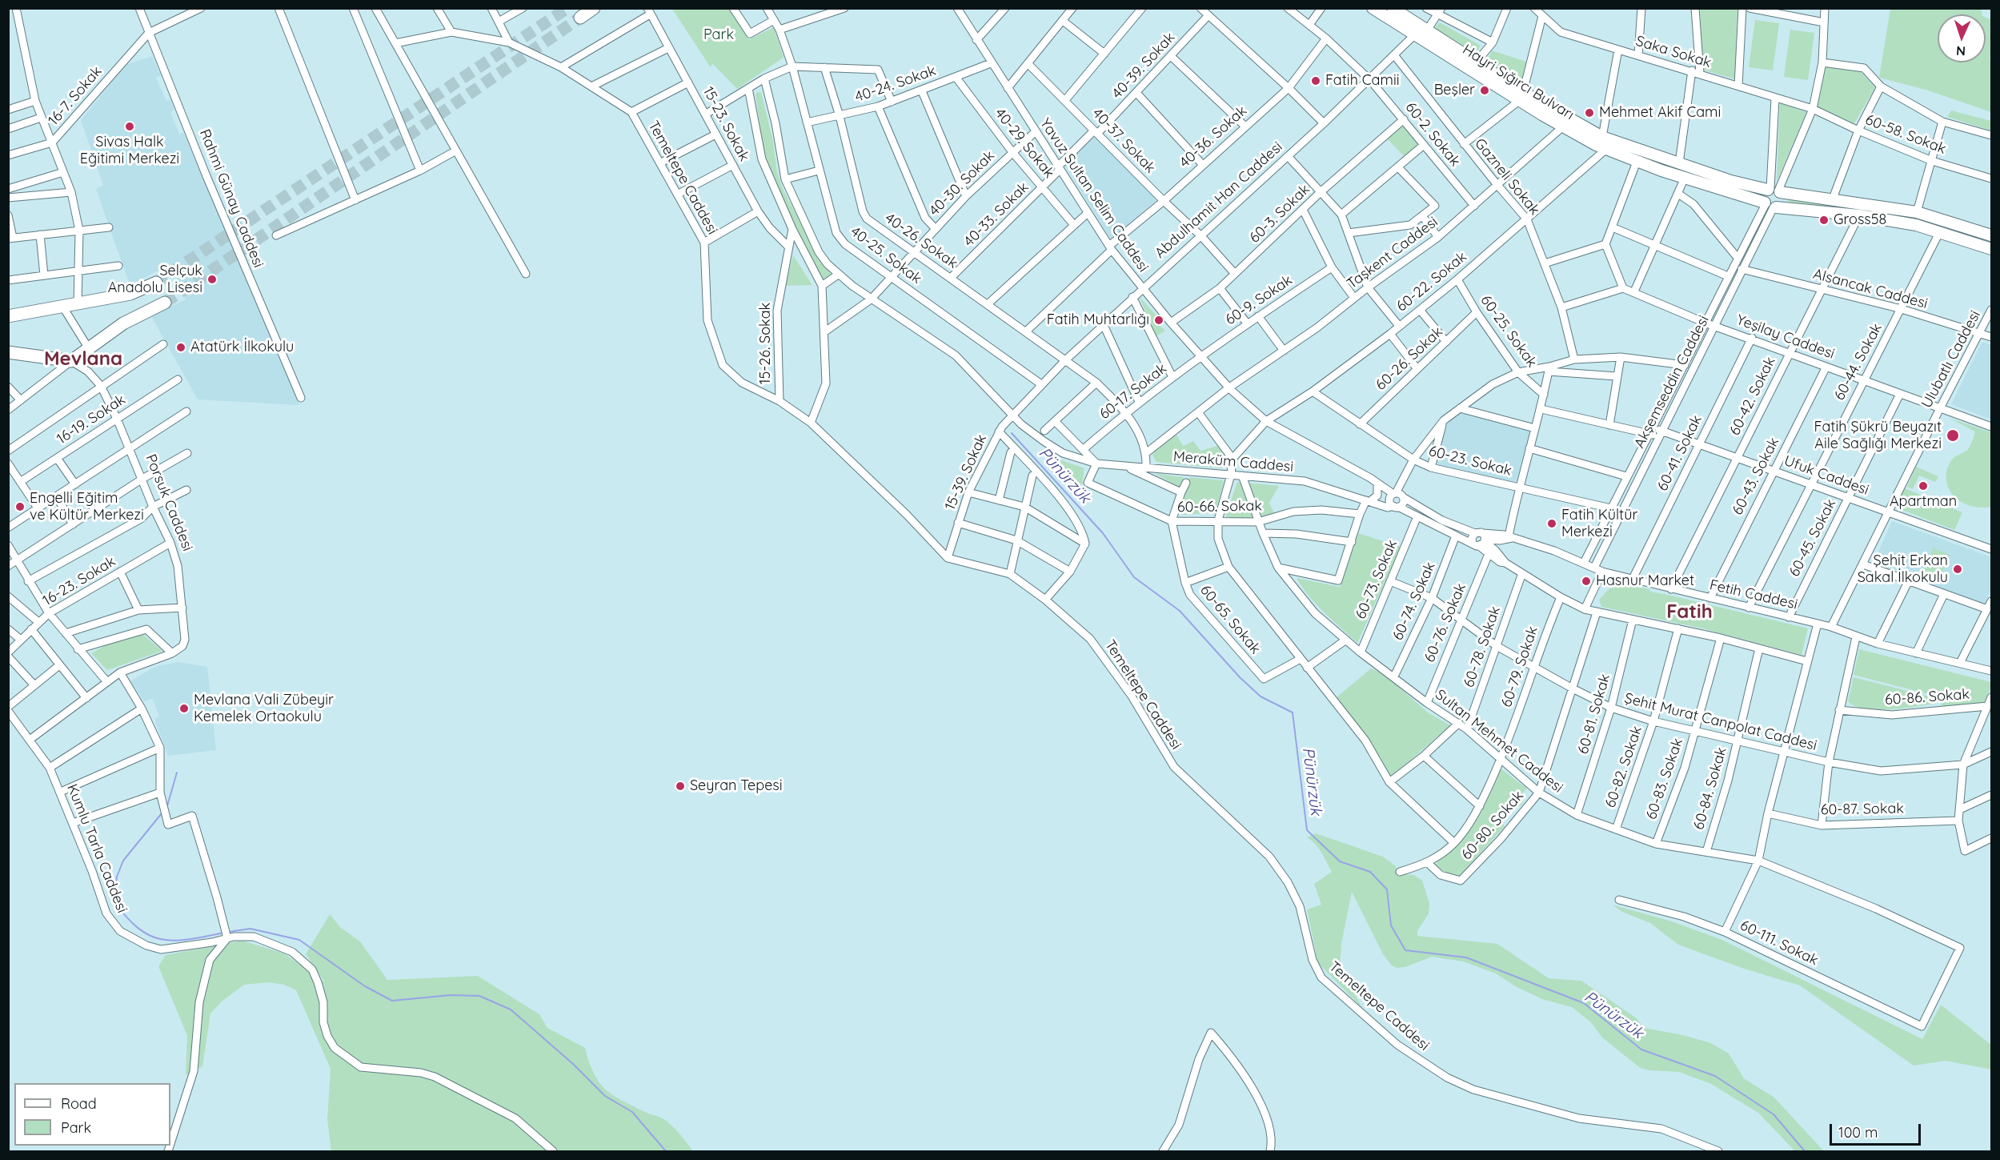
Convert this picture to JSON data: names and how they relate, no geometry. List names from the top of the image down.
{
  "streets": {
    "main road": ["Porsuk Caddesi"],
    "street": [
      "Saka Sokak",
      "40-39. Sokak",
      "Hayri Sığırcı Bulvarı",
      "40-24. Sokak",
      "16-7. Sokak",
      "15-23. Sokak",
      "60-2. Sokak",
      "60-58. Sokak",
      "40-36. Sokak",
      "40-37. Sokak",
      "40-29. Sokak",
      "Gazneli Sokak",
      "Temeltepe Caddesi",
      "40-30. Sokak",
      "Yavuz Sultan Selim Caddesi",
      "Rahmi Günay Caddesi",
      "Abdulhamit Han Caddesi",
      "60-3. Sokak",
      "40-33. Sokak",
      "40-26. Sokak",
      "Taşkent Caddesi",
      "40-25. Sokak",
      "60-22. Sokak",
      "Alsancak Caddesi",
      "60-9. Sokak",
      "60-25. Sokak",
      "Yeşilay Caddesi",
      "15-26. Sokak",
      "60-26. Sokak",
      "Ulubatlı Caddesi",
      "60-44. Sokak",
      "Akşemseddin Caddesi",
      "60-17. Sokak",
      "60-42. Sokak",
      "16-19. Sokak",
      "60-41. Sokak",
      "60-23. Sokak",
      "Meraküm Caddesi",
      "15-39. Sokak",
      "Ufuk Caddesi",
      "60-43. Sokak",
      "60-66. Sokak",
      "60-45. Sokak",
      "60-73. Sokak",
      "16-23. Sokak",
      "Fetih Caddesi",
      "60-74. Sokak",
      "60-65. Sokak",
      "60-76. Sokak",
      "60-78. Sokak",
      "60-79. Sokak",
      "60-86. Sokak",
      "60-81. Sokak",
      "Şehit Murat Canpolat Caddesi",
      "Sultan Mehmet Caddesi",
      "60-82. Sokak",
      "60-83. Sokak",
      "60-84. Sokak",
      "60-87. Sokak",
      "60-80. Sokak",
      "Kumlu Tarla Caddesi",
      "60-111. Sokak"
    ]
  },
  "crossings": [
    ["Saka Sokak", "60-58. Sokak"],
    ["40-39. Sokak", "40-37. Sokak"],
    ["40-39. Sokak", "Yavuz Sultan Selim Caddesi"],
    ["40-39. Sokak", "40-33. Sokak"],
    ["Hayri Sığırcı Bulvarı", "Abdulhamit Han Caddesi"],
    ["Hayri Sığırcı Bulvarı", "Taşkent Caddesi"],
    ["Hayri Sığırcı Bulvarı", "60-22. Sokak"],
    ["Hayri Sığırcı Bulvarı", "60-44. Sokak"],
    ["Hayri Sığırcı Bulvarı", "Akşemseddin Caddesi"],
    ["Hayri Sığırcı Bulvarı", "60-42. Sokak"],
    ["40-24. Sokak", "40-29. Sokak"],
    ["40-24. Sokak", "Yavuz Sultan Selim Caddesi"],
    ["40-24. Sokak", "40-26. Sokak"],
    ["40-24. Sokak", "40-25. Sokak"],
    ["16-7. Sokak", "Rahmi Günay Caddesi"],
    ["15-23. Sokak", "15-26. Sokak"],
    ["60-2. Sokak", "40-36. Sokak"],
    ["60-2. Sokak", "Abdulhamit Han Caddesi"],
    ["60-2. Sokak", "60-3. Sokak"],
    ["60-2. Sokak", "Taşkent Caddesi"],
    ["40-36. Sokak", "40-37. Sokak"],
    ["40-36. Sokak", "Yavuz Sultan Selim Caddesi"],
    ["40-36. Sokak", "40-26. Sokak"],
    ["40-37. Sokak", "Abdulhamit Han Caddesi"],
    ["40-37. Sokak", "60-3. Sokak"],
    ["40-29. Sokak", "40-30. Sokak"],
    ["40-29. Sokak", "40-33. Sokak"],
    ["Gazneli Sokak", "Abdulhamit Han Caddesi"],
    ["Gazneli Sokak", "Taşkent Caddesi"],
    ["Gazneli Sokak", "60-22. Sokak"],
    ["Temeltepe Caddesi", "15-26. Sokak"],
    ["Temeltepe Caddesi", "15-39. Sokak"],
    ["40-30. Sokak", "Yavuz Sultan Selim Caddesi"],
    ["40-30. Sokak", "40-26. Sokak"],
    ["40-30. Sokak", "40-25. Sokak"],
    ["40-30. Sokak", "Meraküm Caddesi"],
    ["Yavuz Sultan Selim Caddesi", "Abdulhamit Han Caddesi"],
    ["Yavuz Sultan Selim Caddesi", "60-3. Sokak"],
    ["Yavuz Sultan Selim Caddesi", "40-33. Sokak"],
    ["Yavuz Sultan Selim Caddesi", "Taşkent Caddesi"],
    ["Yavuz Sultan Selim Caddesi", "60-22. Sokak"],
    ["Yavuz Sultan Selim Caddesi", "60-9. Sokak"],
    ["Yavuz Sultan Selim Caddesi", "60-17. Sokak"],
    ["Yavuz Sultan Selim Caddesi", "Meraküm Caddesi"],
    ["Abdulhamit Han Caddesi", "40-26. Sokak"],
    ["Abdulhamit Han Caddesi", "40-25. Sokak"],
    ["Abdulhamit Han Caddesi", "Meraküm Caddesi"],
    ["Abdulhamit Han Caddesi", "15-39. Sokak"],
    ["40-33. Sokak", "40-26. Sokak"],
    ["40-26. Sokak", "60-17. Sokak"],
    ["60-22. Sokak", "60-25. Sokak"],
    ["60-22. Sokak", "60-23. Sokak"],
    ["Alsancak Caddesi", "Ulubatlı Caddesi"],
    ["Alsancak Caddesi", "60-44. Sokak"],
    ["Alsancak Caddesi", "Akşemseddin Caddesi"],
    ["Alsancak Caddesi", "60-42. Sokak"],
    ["60-9. Sokak", "60-17. Sokak"],
    ["60-25. Sokak", "60-26. Sokak"],
    ["Yeşilay Caddesi", "Ulubatlı Caddesi"],
    ["Yeşilay Caddesi", "60-44. Sokak"],
    ["Yeşilay Caddesi", "Akşemseddin Caddesi"],
    ["Yeşilay Caddesi", "60-42. Sokak"],
    ["Yeşilay Caddesi", "60-41. Sokak"],
    ["Yeşilay Caddesi", "60-43. Sokak"],
    ["Yeşilay Caddesi", "60-45. Sokak"],
    ["60-26. Sokak", "60-23. Sokak"],
    ["Ulubatlı Caddesi", "Ufuk Caddesi"],
    ["Ulubatlı Caddesi", "Fetih Caddesi"],
    ["60-44. Sokak", "Ufuk Caddesi"],
    ["60-44. Sokak", "Fetih Caddesi"],
    ["Akşemseddin Caddesi", "60-23. Sokak"],
    ["Akşemseddin Caddesi", "Ufuk Caddesi"],
    ["Akşemseddin Caddesi", "Fetih Caddesi"],
    ["60-42. Sokak", "Ufuk Caddesi"],
    ["60-42. Sokak", "Fetih Caddesi"],
    ["16-19. Sokak", "Porsuk Caddesi"],
    ["60-41. Sokak", "Ufuk Caddesi"],
    ["60-41. Sokak", "Fetih Caddesi"],
    ["Meraküm Caddesi", "60-66. Sokak"],
    ["Meraküm Caddesi", "60-73. Sokak"],
    ["Meraküm Caddesi", "Fetih Caddesi"],
    ["Meraküm Caddesi", "60-74. Sokak"],
    ["Meraküm Caddesi", "Sultan Mehmet Caddesi"],
    ["Ufuk Caddesi", "60-43. Sokak"],
    ["Ufuk Caddesi", "60-45. Sokak"],
    ["60-43. Sokak", "Fetih Caddesi"],
    ["Porsuk Caddesi", "16-23. Sokak"],
    ["60-66. Sokak", "60-65. Sokak"],
    ["60-66. Sokak", "Sultan Mehmet Caddesi"],
    ["60-45. Sokak", "Fetih Caddesi"],
    ["60-73. Sokak", "Şehit Murat Canpolat Caddesi"],
    ["60-73. Sokak", "Sultan Mehmet Caddesi"],
    ["60-74. Sokak", "Şehit Murat Canpolat Caddesi"],
    ["60-74. Sokak", "Sultan Mehmet Caddesi"],
    ["60-76. Sokak", "Şehit Murat Canpolat Caddesi"],
    ["60-76. Sokak", "Sultan Mehmet Caddesi"],
    ["60-78. Sokak", "Şehit Murat Canpolat Caddesi"],
    ["60-78. Sokak", "Sultan Mehmet Caddesi"],
    ["60-79. Sokak", "Şehit Murat Canpolat Caddesi"],
    ["60-79. Sokak", "Sultan Mehmet Caddesi"],
    ["60-79. Sokak", "60-80. Sokak"],
    ["60-81. Sokak", "Şehit Murat Canpolat Caddesi"],
    ["60-81. Sokak", "Sultan Mehmet Caddesi"],
    ["Şehit Murat Canpolat Caddesi", "60-82. Sokak"],
    ["Şehit Murat Canpolat Caddesi", "60-83. Sokak"],
    ["Şehit Murat Canpolat Caddesi", "60-84. Sokak"],
    ["Şehit Murat Canpolat Caddesi", "60-80. Sokak"],
    ["Sultan Mehmet Caddesi", "60-82. Sokak"],
    ["Sultan Mehmet Caddesi", "60-83. Sokak"],
    ["Sultan Mehmet Caddesi", "60-84. Sokak"],
    ["Sultan Mehmet Caddesi", "60-80. Sokak"],
    ["Sultan Mehmet Caddesi", "60-111. Sokak"]
  ],
  "districts": ["Mevlana", "Fatih"],
  "water": ["Pünürzük"],
  "parks": ["Park"],
  "places": [
    "Fatih Camii",
    "Beşler",
    "Mehmet Akif Cami",
    "Sivas Halk Eğitimi Merkezi",
    "Gross58",
    "Selçuk Anadolu Lisesi",
    "Fatih Muhtarlığı",
    "Atatürk İlkokulu",
    "Fatih Şükrü Beyazıt Aile Sağlığı Merkezi",
    "Apartman",
    "Engelli Eğitim ve Kültür Merkezi",
    "Fatih Kültür Merkezi",
    "Şehit Erkan Sakal İlkokulu",
    "Hasnur Market",
    "Mevlana Vali Zübeyir Kemelek Ortaokulu",
    "Seyran Tepesi"
  ],
  "legend": ["Road", "Park"],
  "scale_bar": "100 m",
  "north": "bottom"
}
